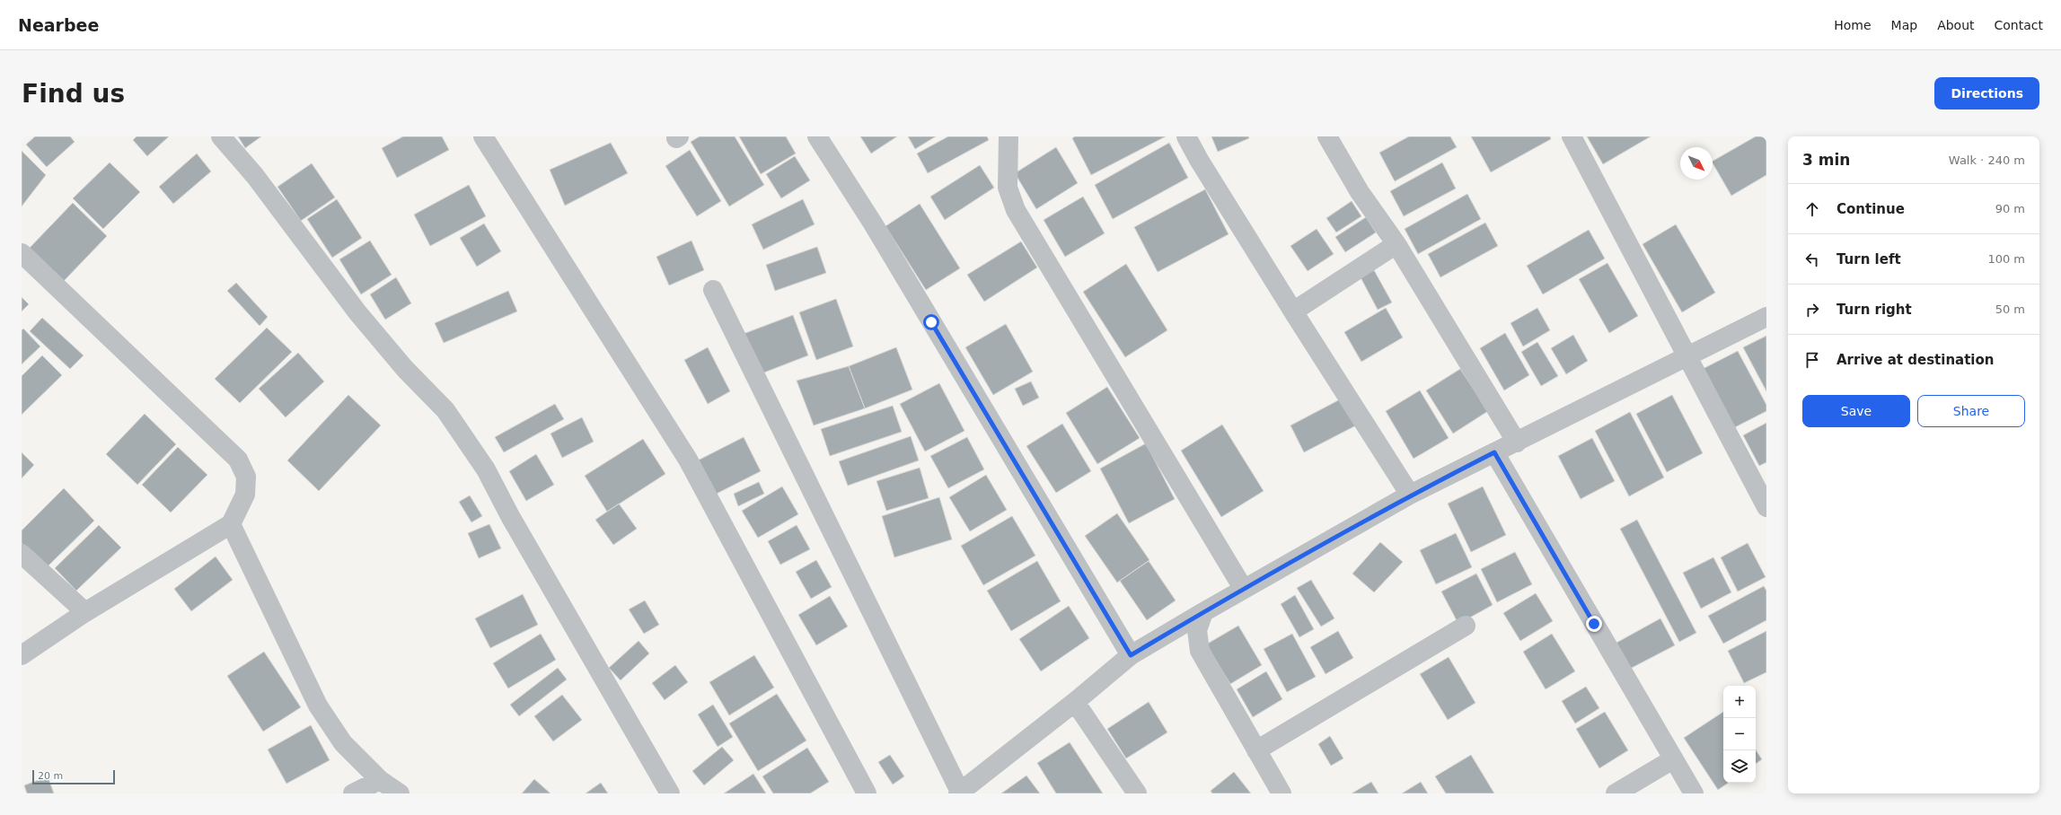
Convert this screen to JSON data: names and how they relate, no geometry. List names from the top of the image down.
{
  "scale_bar": "20 m",
  "north": "bottom right",
  "page": {
    "header": "Nearbee",
    "nav": [
      "Home",
      "Map",
      "About",
      "Contact"
    ],
    "buttons": [
      "Directions",
      ["Save", "Share"]
    ],
    "title": "Find us",
    "heading": ["3 min", "Walk · 240 m"],
    "list": [
      ["Continue", "90 m"],
      ["Turn left", "100 m"],
      ["Turn right", "50 m"],
      "Arrive at destination"
    ],
    "map_buttons": ["+", "−"],
    "scale": "20 m"
  }
}
